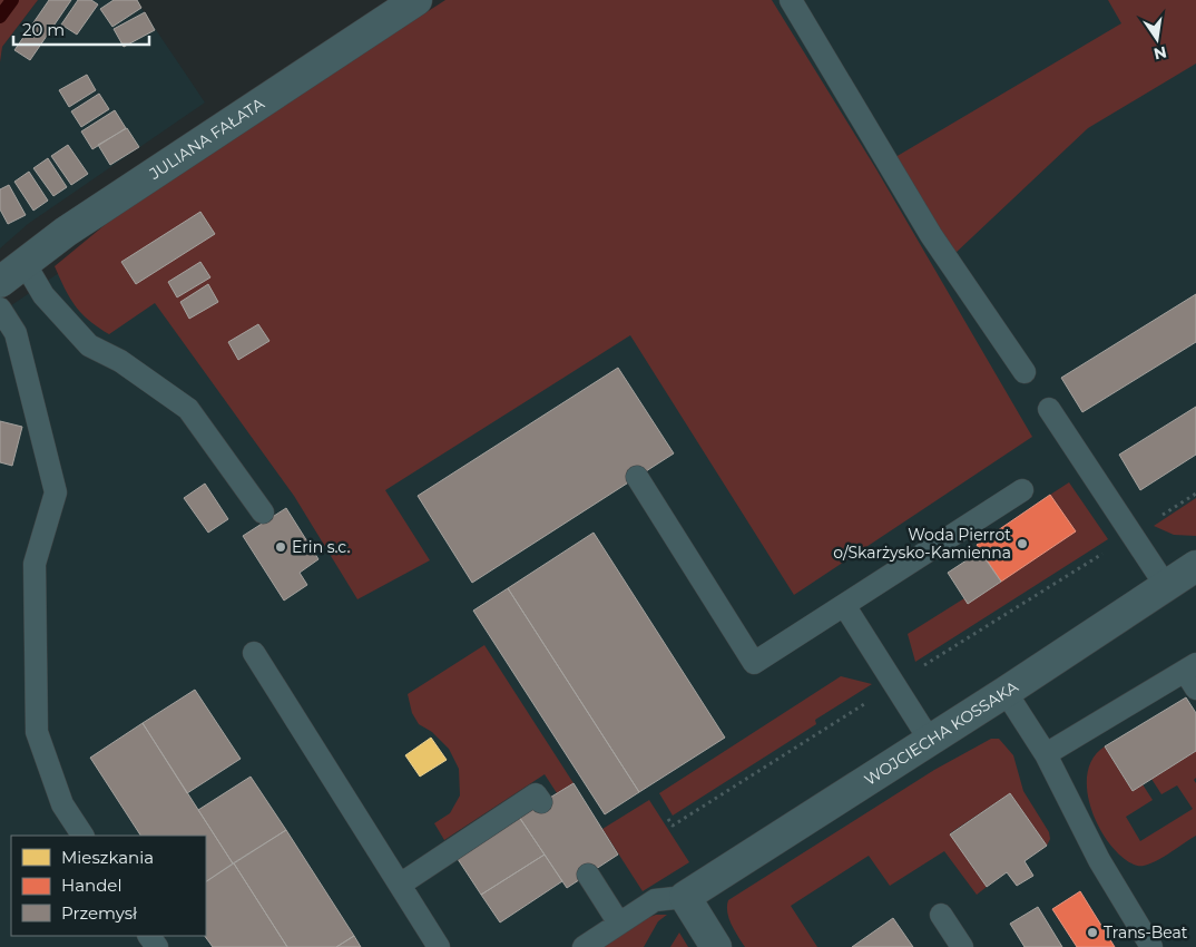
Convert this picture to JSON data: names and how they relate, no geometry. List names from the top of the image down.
{
  "streets": {
    "street": ["JULIANA FAŁATA", "WOJCIECHA KOSSAKA"]
  },
  "places": ["Woda Pierrot o/Skarżysko-Kamienna", "Erin s.c.", "Trans-Beat"],
  "legend": ["Mieszkania", "Handel", "Przemysł"],
  "scale_bar": "20 m",
  "north": "bottom"
}
